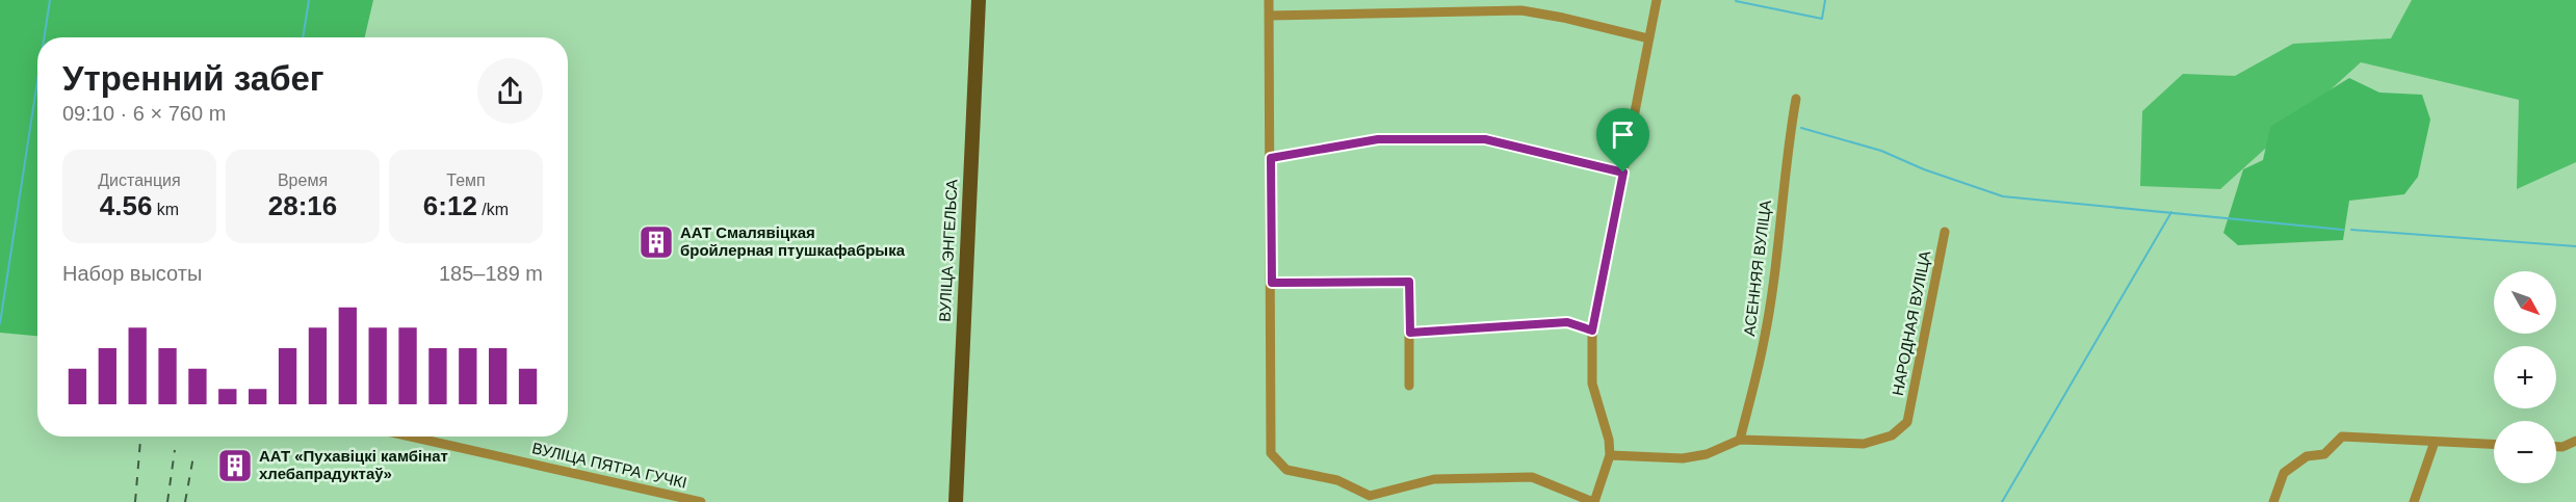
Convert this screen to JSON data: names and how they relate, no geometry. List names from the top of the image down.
{
  "streets": {
    "main road": ["ВУЛІЦА ЭНГЕЛЬСА"],
    "street": ["АСЕННЯЯ ВУЛІЦА", "НАРОДНАЯ ВУЛІЦА", "ВУЛІЦА ПЯТРА ГУЧКІ"]
  },
  "crossings": [
    ["АСЕННЯЯ ВУЛІЦА", "НАРОДНАЯ ВУЛІЦА"]
  ],
  "places": {
    "building": ["ААТ Смалявіцкая бройлерная птушкафабрыка", "ААТ «Пухавіцкі камбінат хлебапрадуктаў»"]
  },
  "north": "bottom right",
  "page": {
    "heading": ["Утренний забег", "09:10 · 6 × 760 m"],
    "stats": [
      ["Дистанция", "4.56 km"],
      ["Время", "28:16"],
      ["Темп", "6:12 /km"]
    ],
    "chart": ["Набор высоты", "185–189 m"],
    "map_buttons": ["+", "−"]
  }
}
